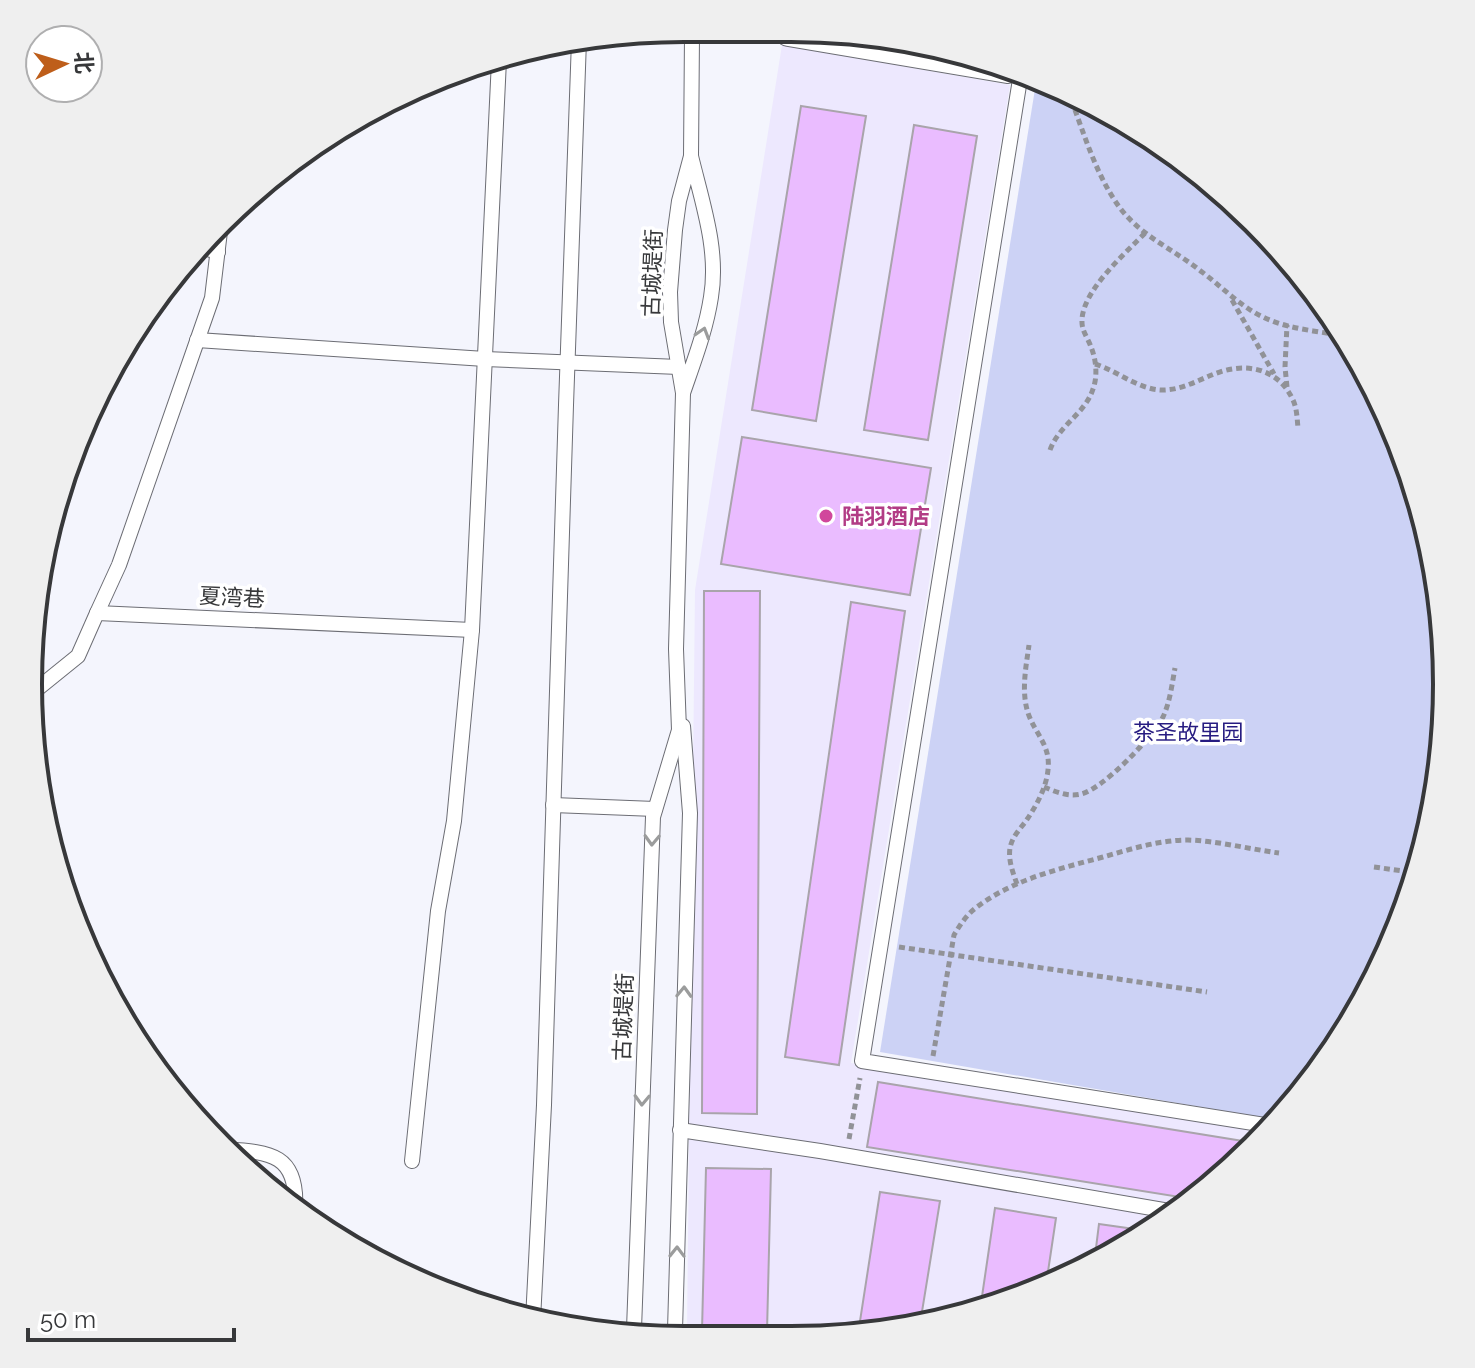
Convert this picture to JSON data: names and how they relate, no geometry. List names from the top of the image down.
{
  "streets": {
    "lane": ["古城堤街", "夏湾巷"]
  },
  "parks": ["茶圣故里园"],
  "places": ["陆羽酒店"],
  "scale_bar": "50 m",
  "north": "right"
}
